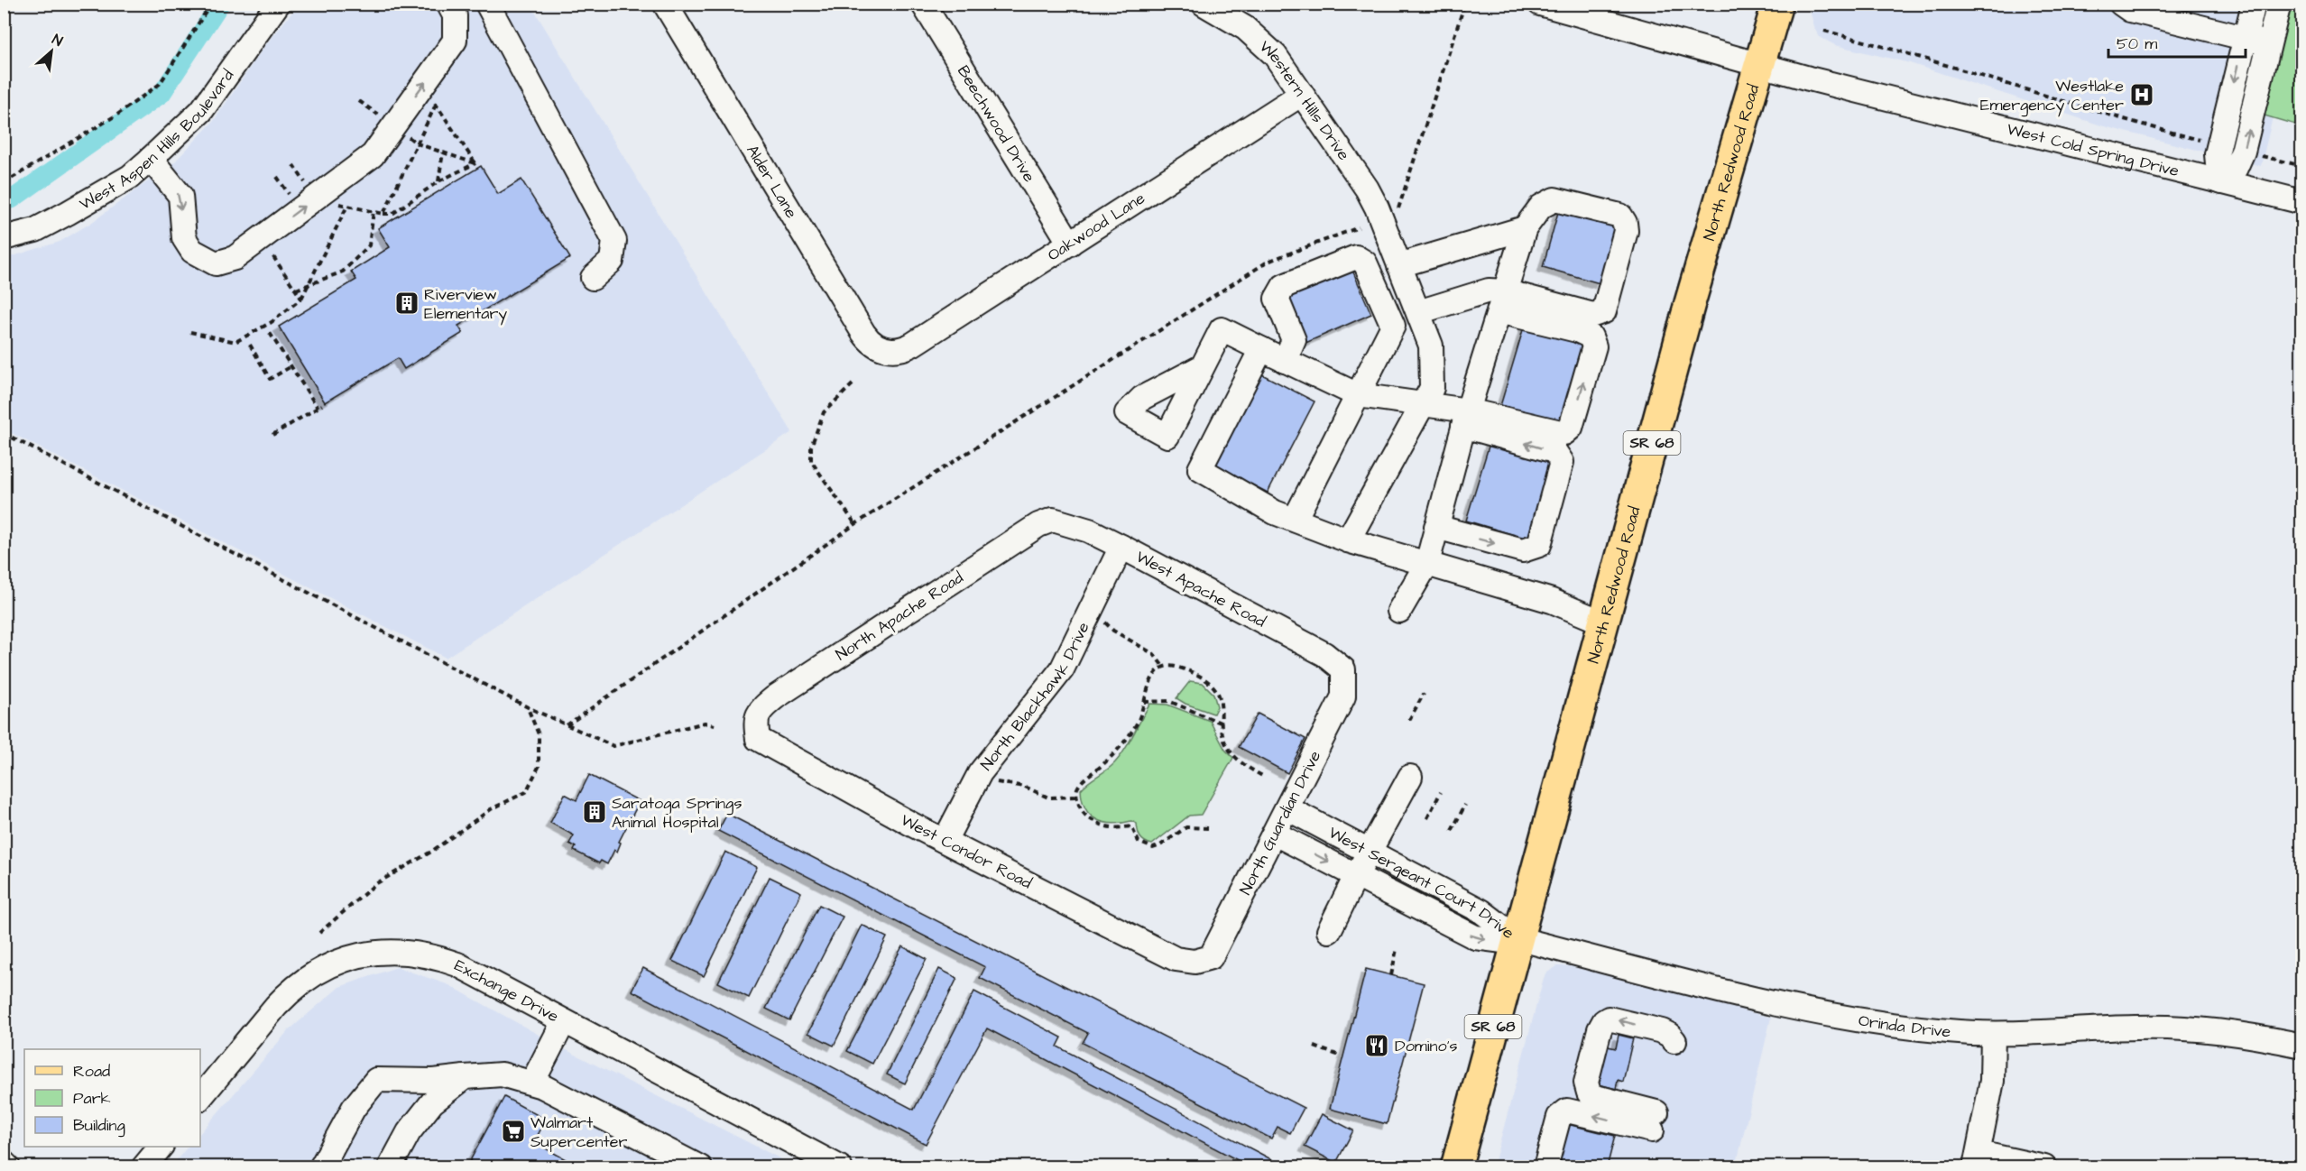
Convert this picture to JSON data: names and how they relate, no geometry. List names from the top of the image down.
{
  "streets": {
    "main road": ["North Redwood Road", "SR 68"],
    "street": [
      "Western Hills Drive",
      "Beechwood Drive",
      "West Aspen Hills Boulevard",
      "West Cold Spring Drive",
      "Alder Lane",
      "Oakwood Lane",
      "West Apache Road",
      "North Apache Road",
      "North Blackhawk Drive",
      "North Guardian Drive",
      "West Condor Road",
      "West Sergeant Court Drive",
      "Exchange Drive",
      "Orinda Drive"
    ]
  },
  "crossings": [
    ["Western Hills Drive", "Oakwood Lane"],
    ["Beechwood Drive", "Oakwood Lane"],
    ["West Cold Spring Drive", "North Redwood Road"],
    ["North Redwood Road", "West Sergeant Court Drive"],
    ["North Redwood Road", "Orinda Drive"],
    ["Alder Lane", "Oakwood Lane"],
    ["West Apache Road", "North Apache Road"],
    ["West Apache Road", "North Blackhawk Drive"],
    ["West Apache Road", "North Guardian Drive"],
    ["North Apache Road", "West Condor Road"],
    ["North Blackhawk Drive", "West Condor Road"],
    ["North Guardian Drive", "West Condor Road"],
    ["North Guardian Drive", "West Sergeant Court Drive"],
    ["West Sergeant Court Drive", "Orinda Drive"]
  ],
  "places": {
    "hospital": ["Westlake Emergency Center"],
    "building": ["Riverview Elementary", "Saratoga Springs Animal Hospital"],
    "restaurant": ["Domino's"],
    "supermarket": ["Walmart Supercenter"]
  },
  "legend": ["Road", "Park", "Building"],
  "scale_bar": "50 m",
  "north": "top right"
}
